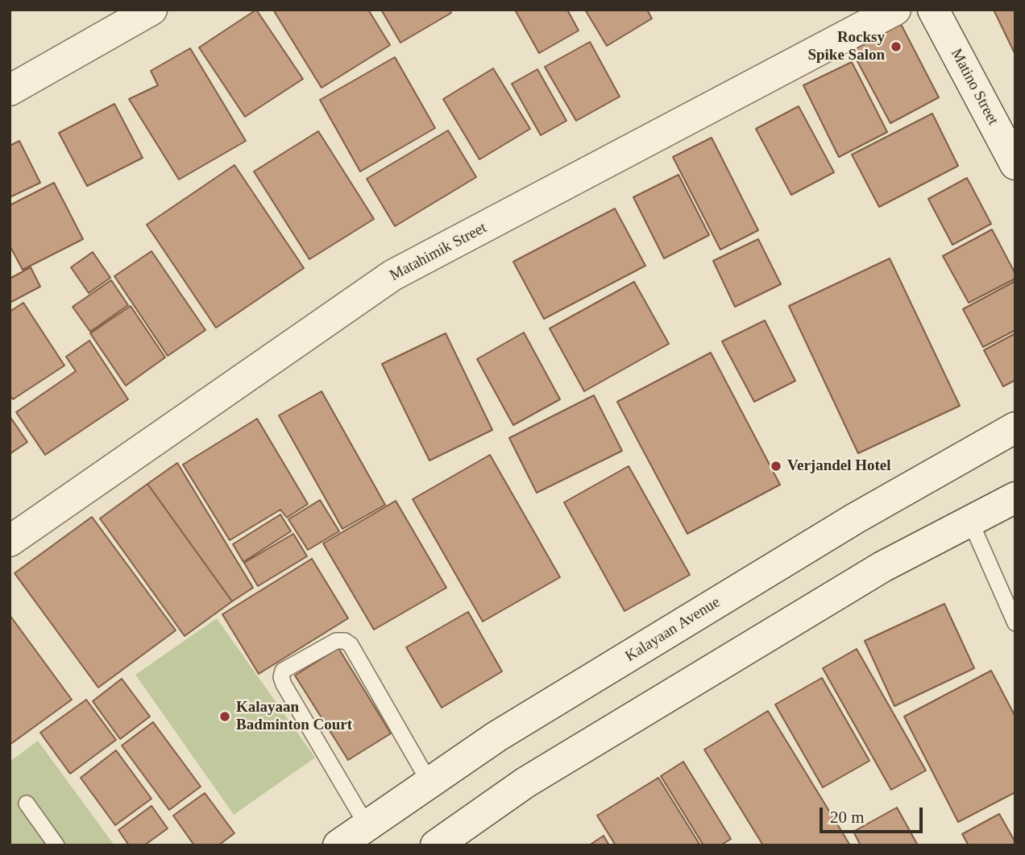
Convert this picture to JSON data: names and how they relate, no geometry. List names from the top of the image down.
{
  "streets": {
    "main road": ["Matino Street", "Matahimik Street", "Kalayaan Avenue"]
  },
  "places": ["Rocksy Spike Salon", "Verjandel Hotel", "Kalayaan Badminton Court"],
  "scale_bar": "20 m"
}
